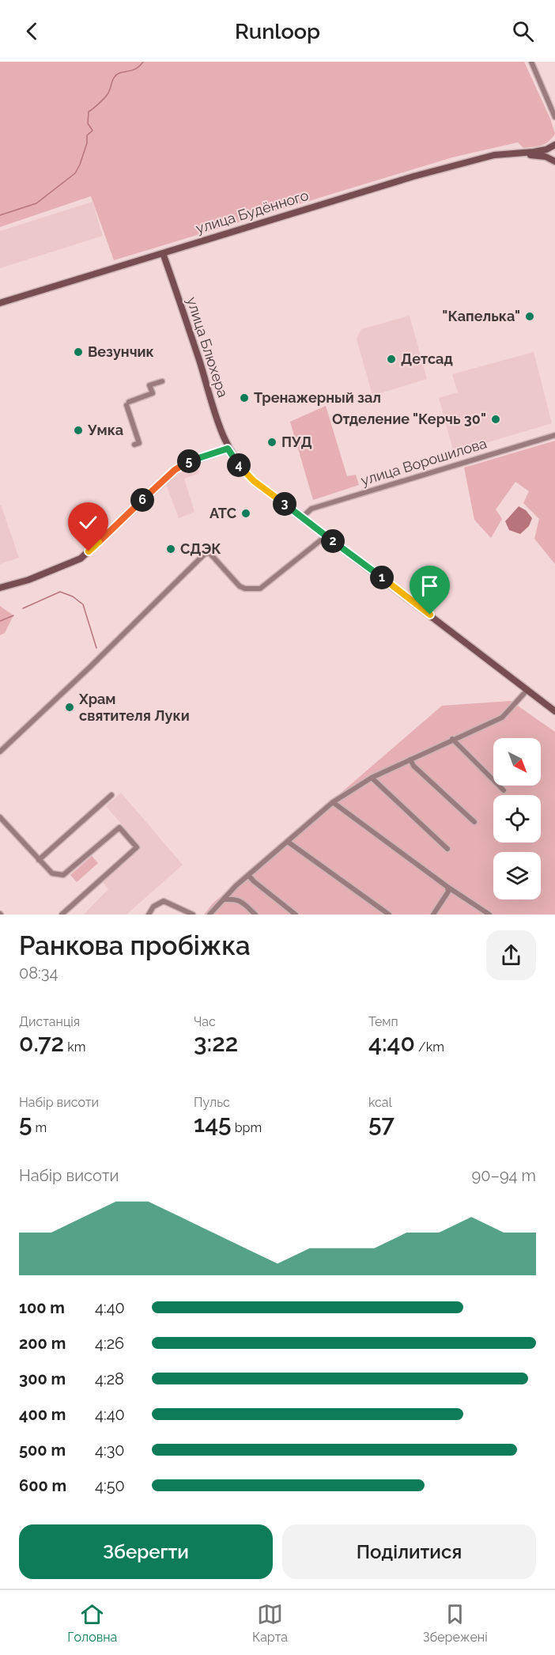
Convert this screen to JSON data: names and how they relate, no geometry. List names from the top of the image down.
{
  "streets": {
    "main road": ["улица Будённого", "улица Блюхера"],
    "street": ["улица Ворошилова"]
  },
  "crossings": [
    ["улица Будённого", "улица Блюхера"],
    ["улица Блюхера", "улица Ворошилова"]
  ],
  "places": [
    "\"Капелька\"",
    "Везунчик",
    "Детсад",
    "Тренажерный зал",
    "Отделение \"Керчь 30\"",
    "Умка",
    "ПУД",
    "АТС",
    "СДЭК",
    "Храм святителя Луки"
  ],
  "north": "bottom right",
  "page": {
    "header": "Runloop",
    "pins": [
      "5",
      "4",
      "6",
      "3",
      "2",
      "1"
    ],
    "heading": ["Ранкова пробіжка", "08:34"],
    "stats": [
      ["Дистанція", "0.72 km"],
      ["Час", "3:22"],
      ["Темп", "4:40 /km"],
      ["Набір висоти", "5 m"],
      ["Пульс", "145 bpm"],
      ["kcal", "57"]
    ],
    "chart": ["Набір висоти", "90–94 m"],
    "list": [
      {
        "name": "100 m",
        "note": "4:40"
      },
      {
        "name": "200 m",
        "note": "4:26"
      },
      {
        "name": "300 m",
        "note": "4:28"
      },
      {
        "name": "400 m",
        "note": "4:40"
      },
      {
        "name": "500 m",
        "note": "4:30"
      },
      {
        "name": "600 m",
        "note": "4:50"
      }
    ],
    "buttons": ["Зберегти", "Поділитися"],
    "tabs": ["Головна", "Карта", "Збережені"]
  }
}
